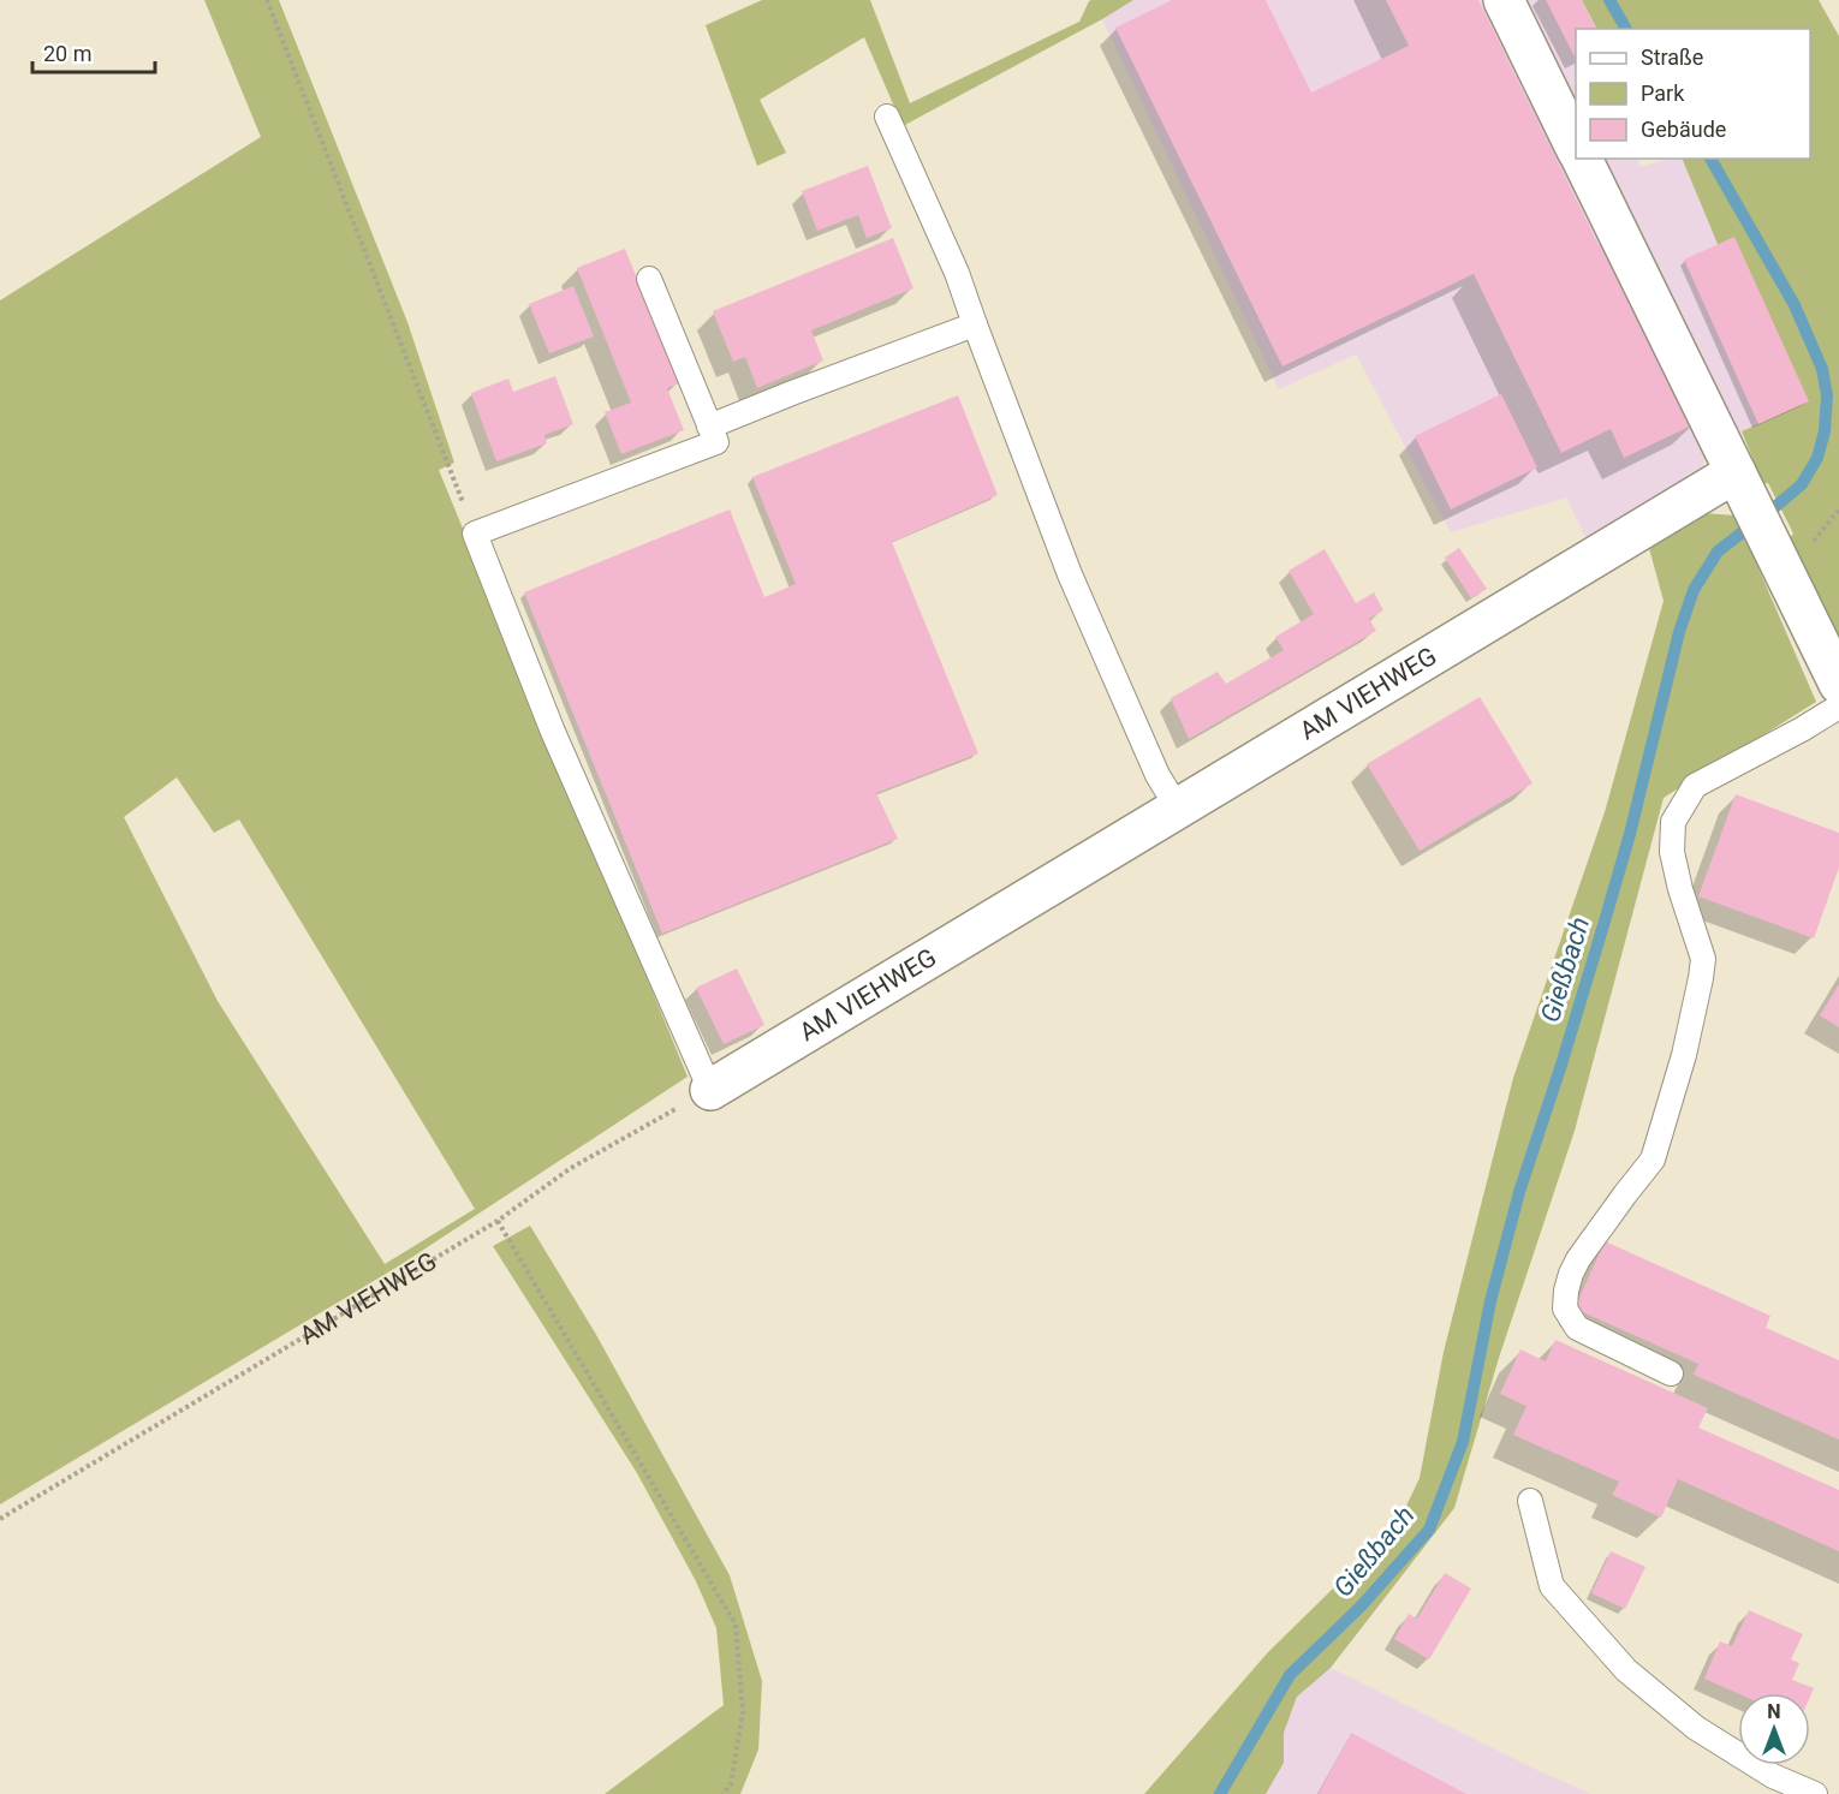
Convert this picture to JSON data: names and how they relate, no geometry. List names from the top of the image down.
{
  "streets": {
    "street": ["AM VIEHWEG"]
  },
  "water": ["Gießbach"],
  "legend": ["Straße", "Park", "Gebäude"],
  "scale_bar": "20 m",
  "north": "top"
}
